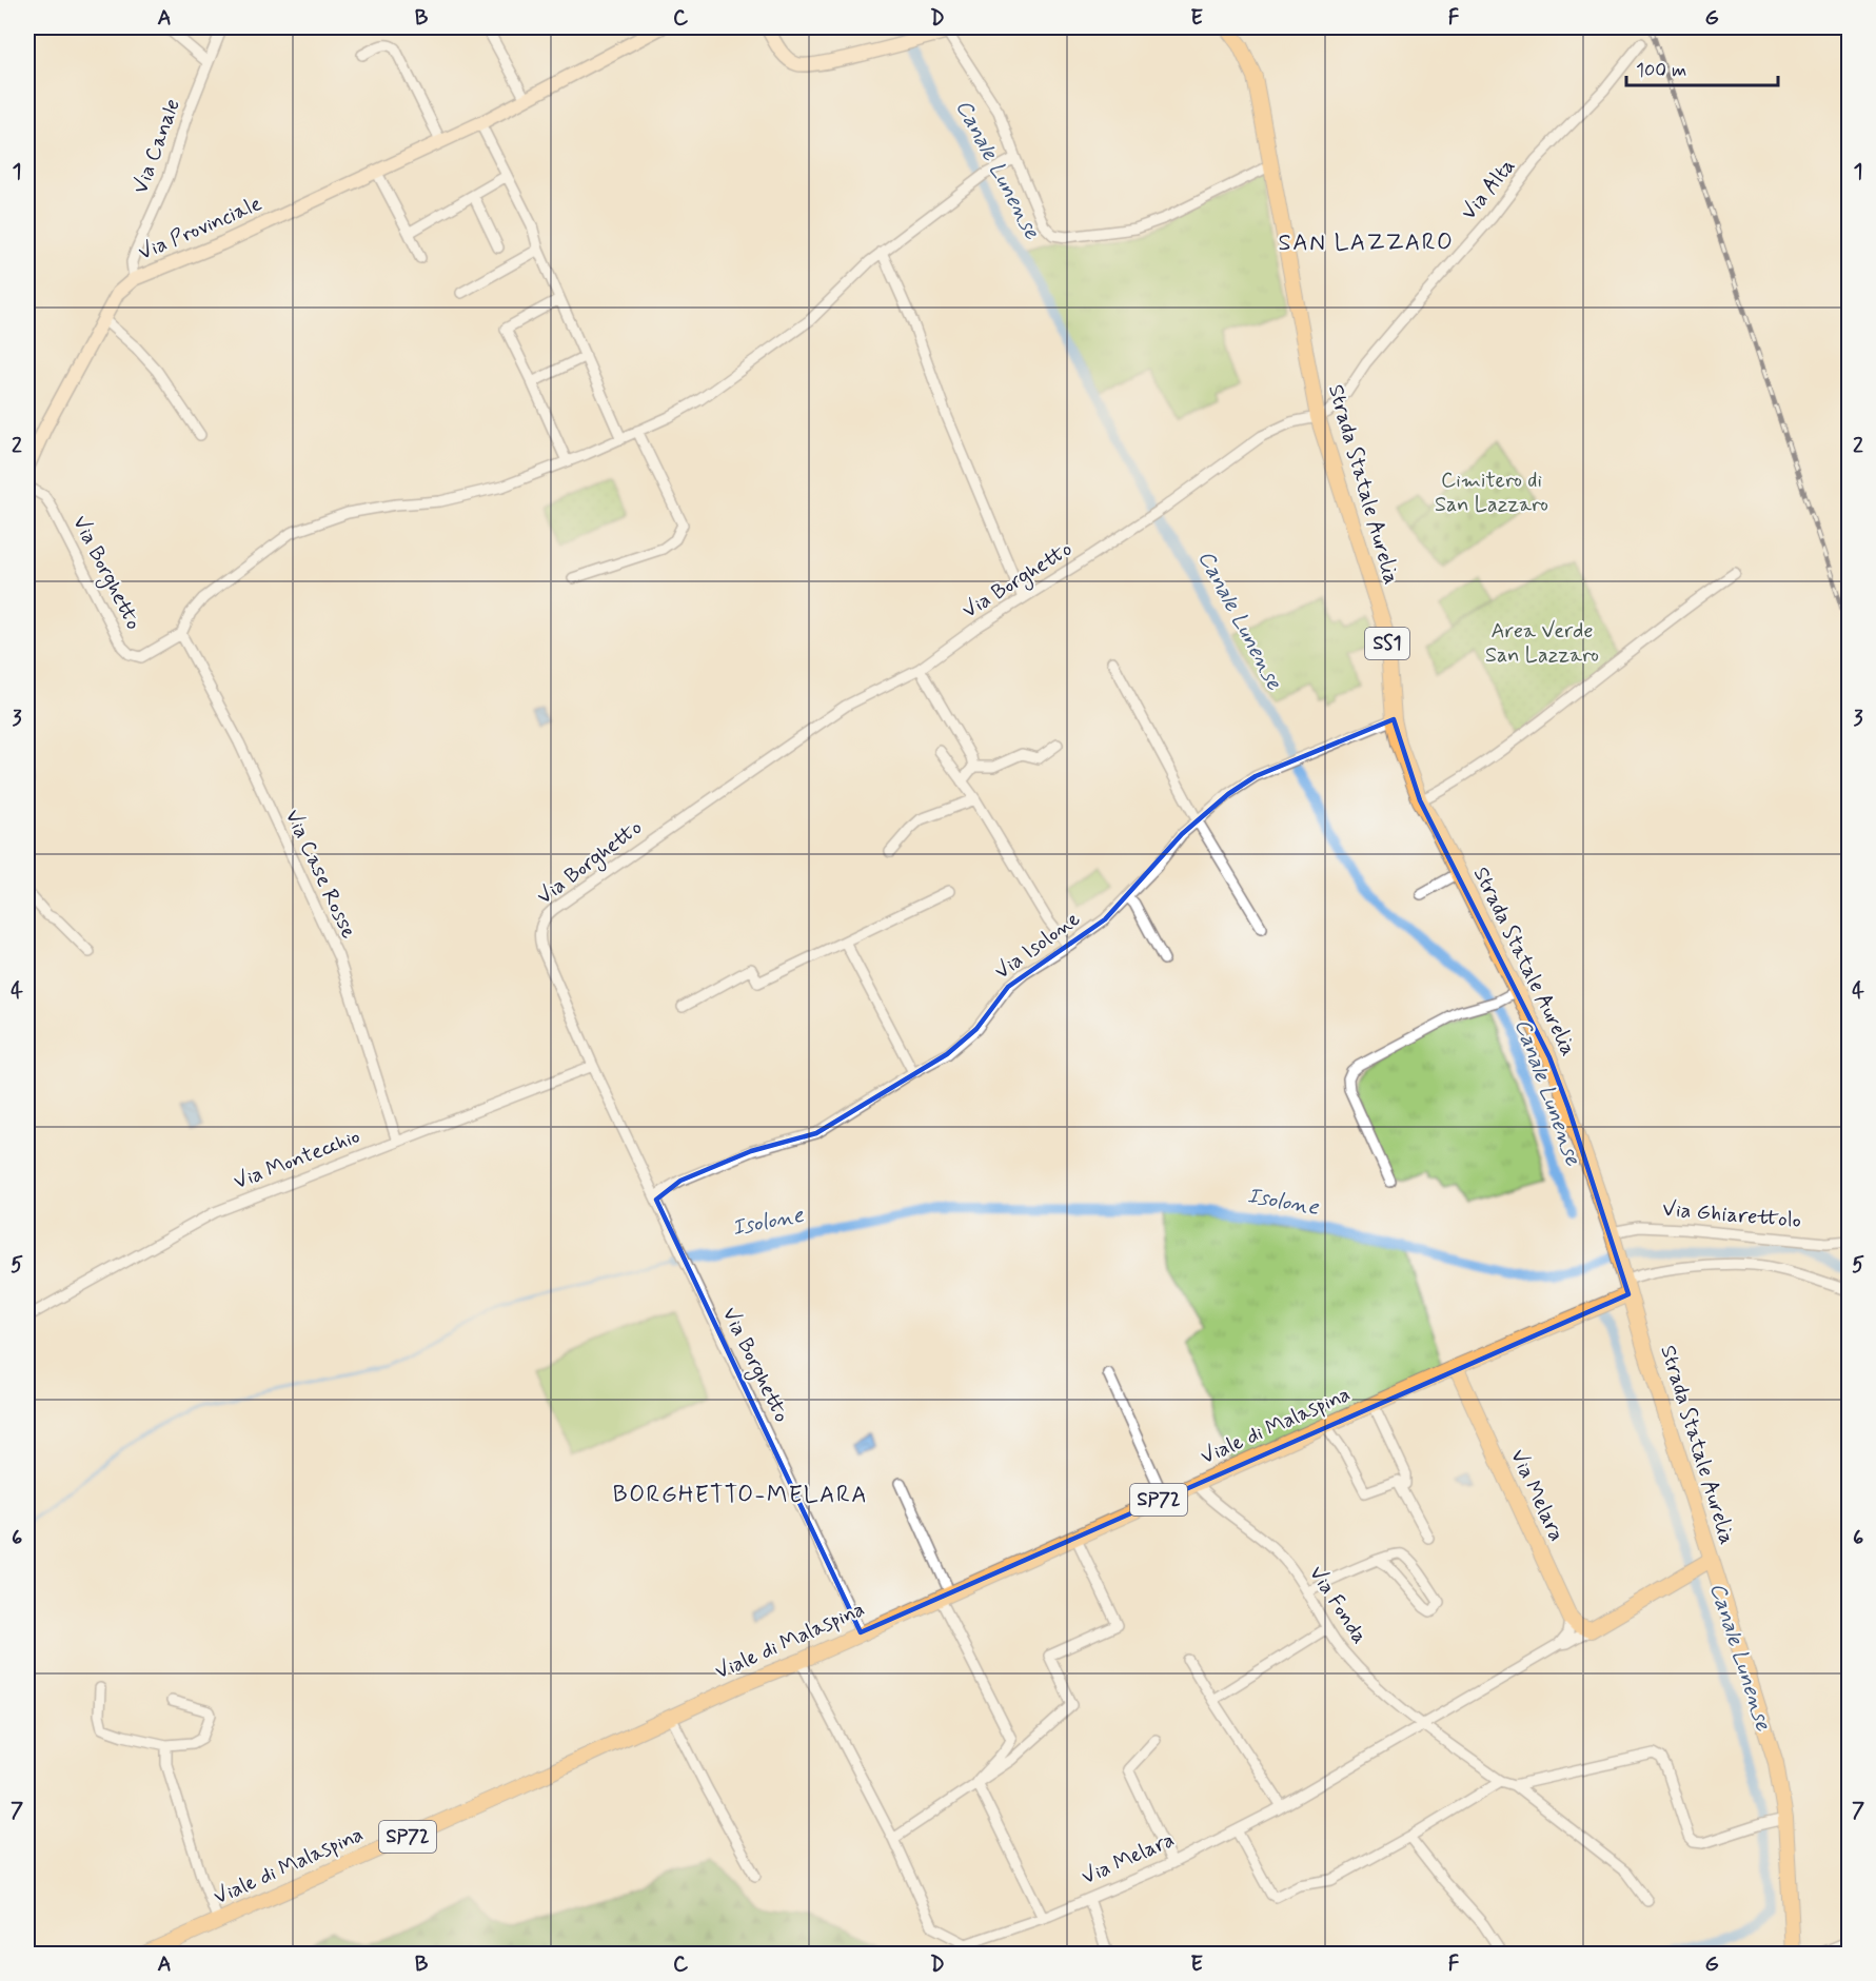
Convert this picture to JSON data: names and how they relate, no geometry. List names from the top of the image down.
{
  "streets": {
    "main road": [
      "Strada Statale Aurelia",
      "SS1",
      "Viale di Malaspina",
      "Via Melara",
      "SP72"
    ],
    "street": [
      "Via Canale",
      "Via Alta",
      "Via Provinciale",
      "Via Borghetto",
      "Via Case Rosse",
      "Via Isolone",
      "Via Montecchio",
      "Via Ghiarettolo",
      "Via Fonda"
    ]
  },
  "crossings": [
    ["Via Canale", "Via Provinciale"],
    ["Via Alta", "Strada Statale Aurelia"],
    ["Via Alta", "Via Borghetto"],
    ["Strada Statale Aurelia", "Via Borghetto"],
    ["Strada Statale Aurelia", "Via Isolone"],
    ["Strada Statale Aurelia", "Via Ghiarettolo"],
    ["Strada Statale Aurelia", "Via Melara"],
    ["Strada Statale Aurelia", "SP72"],
    ["Strada Statale Aurelia", "Via Fonda"],
    ["Via Borghetto", "Via Case Rosse"],
    ["Via Borghetto", "Via Isolone"],
    ["Via Borghetto", "Via Montecchio"],
    ["Via Borghetto", "Viale di Malaspina"],
    ["Via Case Rosse", "Via Montecchio"],
    ["Viale di Malaspina", "Via Melara"],
    ["Viale di Malaspina", "SP72"],
    ["Viale di Malaspina", "Via Fonda"],
    ["Via Melara", "SP72"],
    ["Via Melara", "Via Fonda"]
  ],
  "districts": ["SAN LAZZARO", "BORGHETTO-MELARA"],
  "water": ["Canale Lunense", "Isolone"],
  "parks": ["Cimitero di San Lazzaro", "Area Verde San Lazzaro"],
  "scale_bar": "100 m",
  "grid": {
    "columns": [
      "A",
      "B",
      "C",
      "D",
      "E",
      "F",
      "G"
    ],
    "rows": [
      "1",
      "2",
      "3",
      "4",
      "5",
      "6",
      "7"
    ]
  }
}
